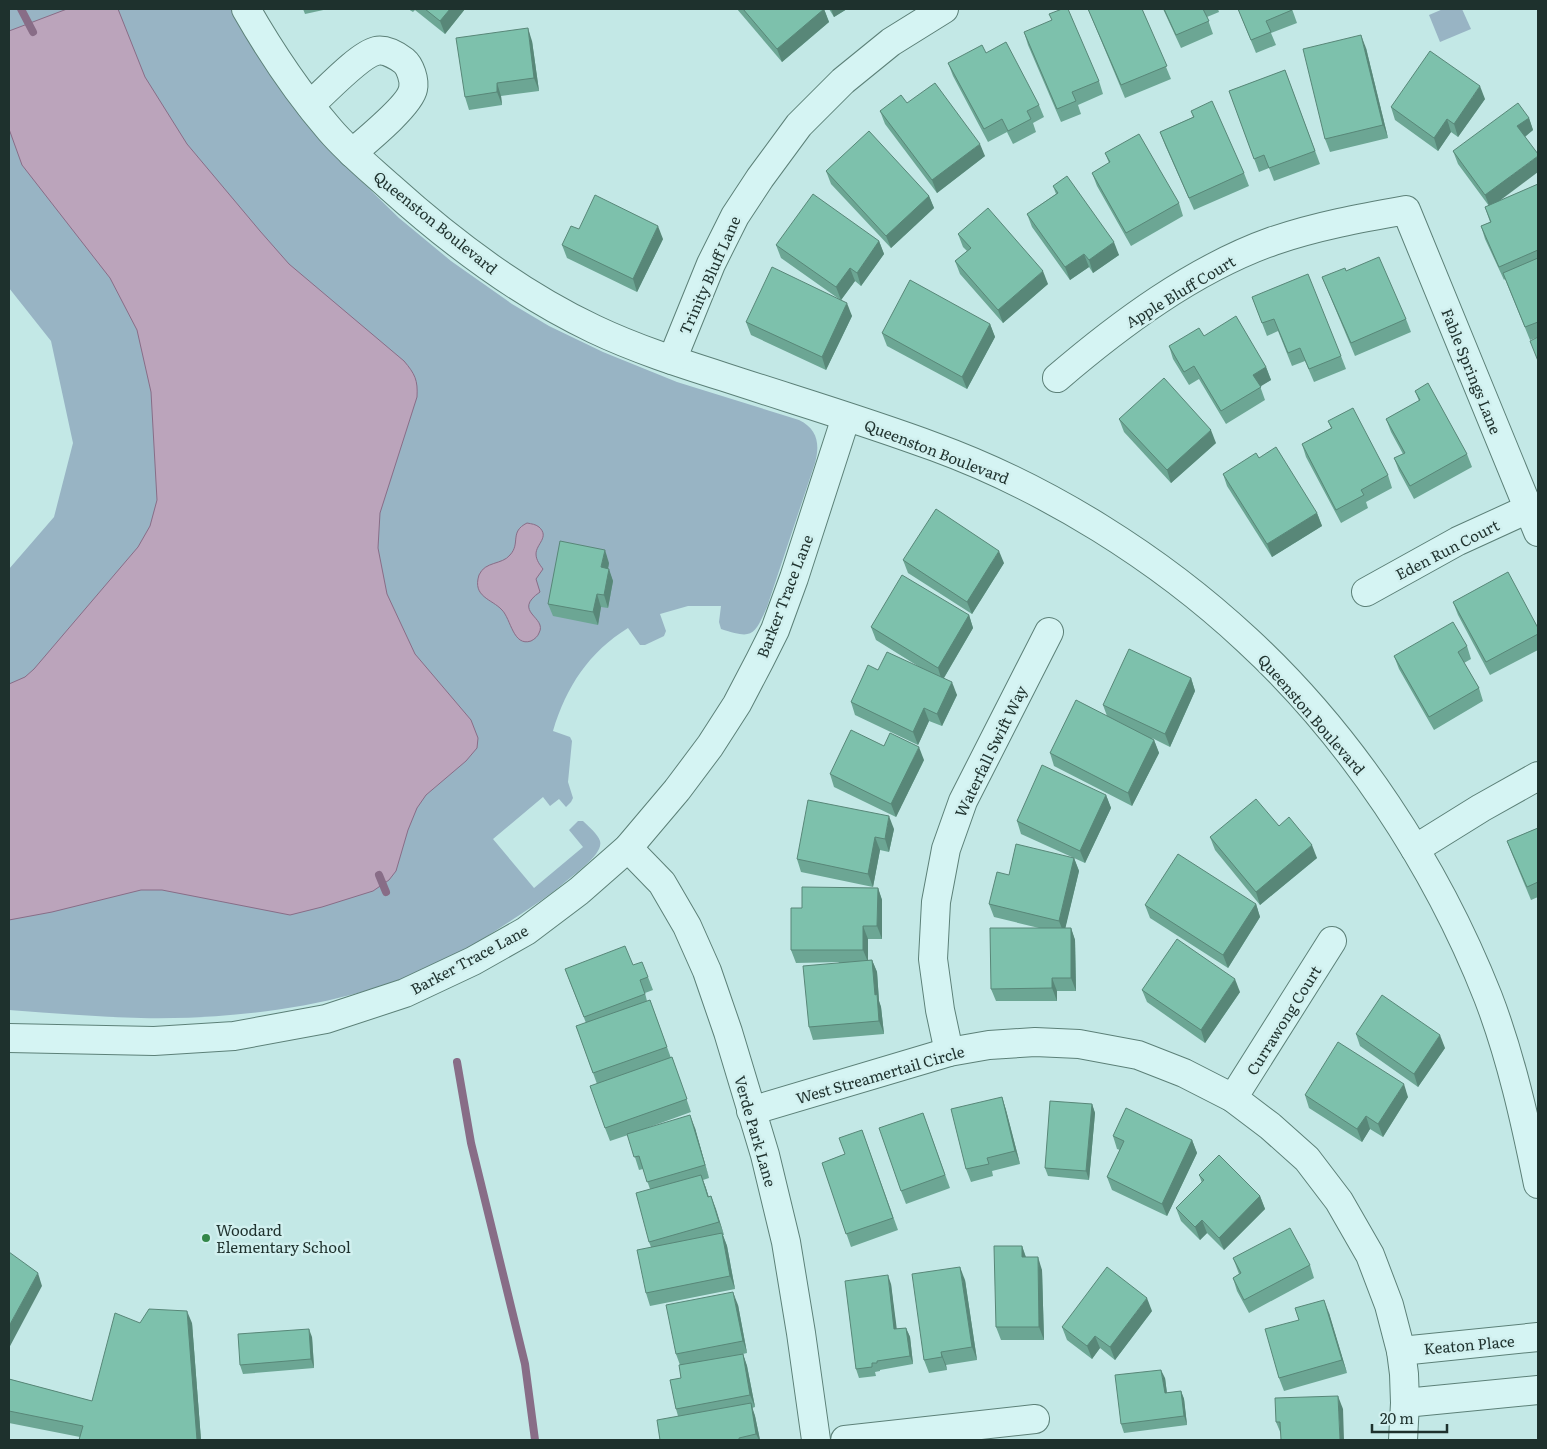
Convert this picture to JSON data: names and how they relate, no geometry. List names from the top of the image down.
{
  "streets": {
    "street": [
      "Queenston Boulevard",
      "Trinity Bluff Lane",
      "Apple Bluff Court",
      "Fable Springs Lane",
      "Eden Run Court",
      "Barker Trace Lane",
      "Waterfall Swift Way",
      "Currawong Court",
      "West Streamertail Circle",
      "Verde Park Lane",
      "Keaton Place"
    ]
  },
  "crossings": [
    ["Queenston Boulevard", "Trinity Bluff Lane"],
    ["Queenston Boulevard", "Barker Trace Lane"],
    ["Apple Bluff Court", "Fable Springs Lane"],
    ["Fable Springs Lane", "Eden Run Court"],
    ["Barker Trace Lane", "Verde Park Lane"],
    ["Waterfall Swift Way", "West Streamertail Circle"],
    ["Currawong Court", "West Streamertail Circle"],
    ["West Streamertail Circle", "Verde Park Lane"],
    ["West Streamertail Circle", "Keaton Place"]
  ],
  "places": ["Woodard Elementary School"],
  "scale_bar": "20 m"
}
